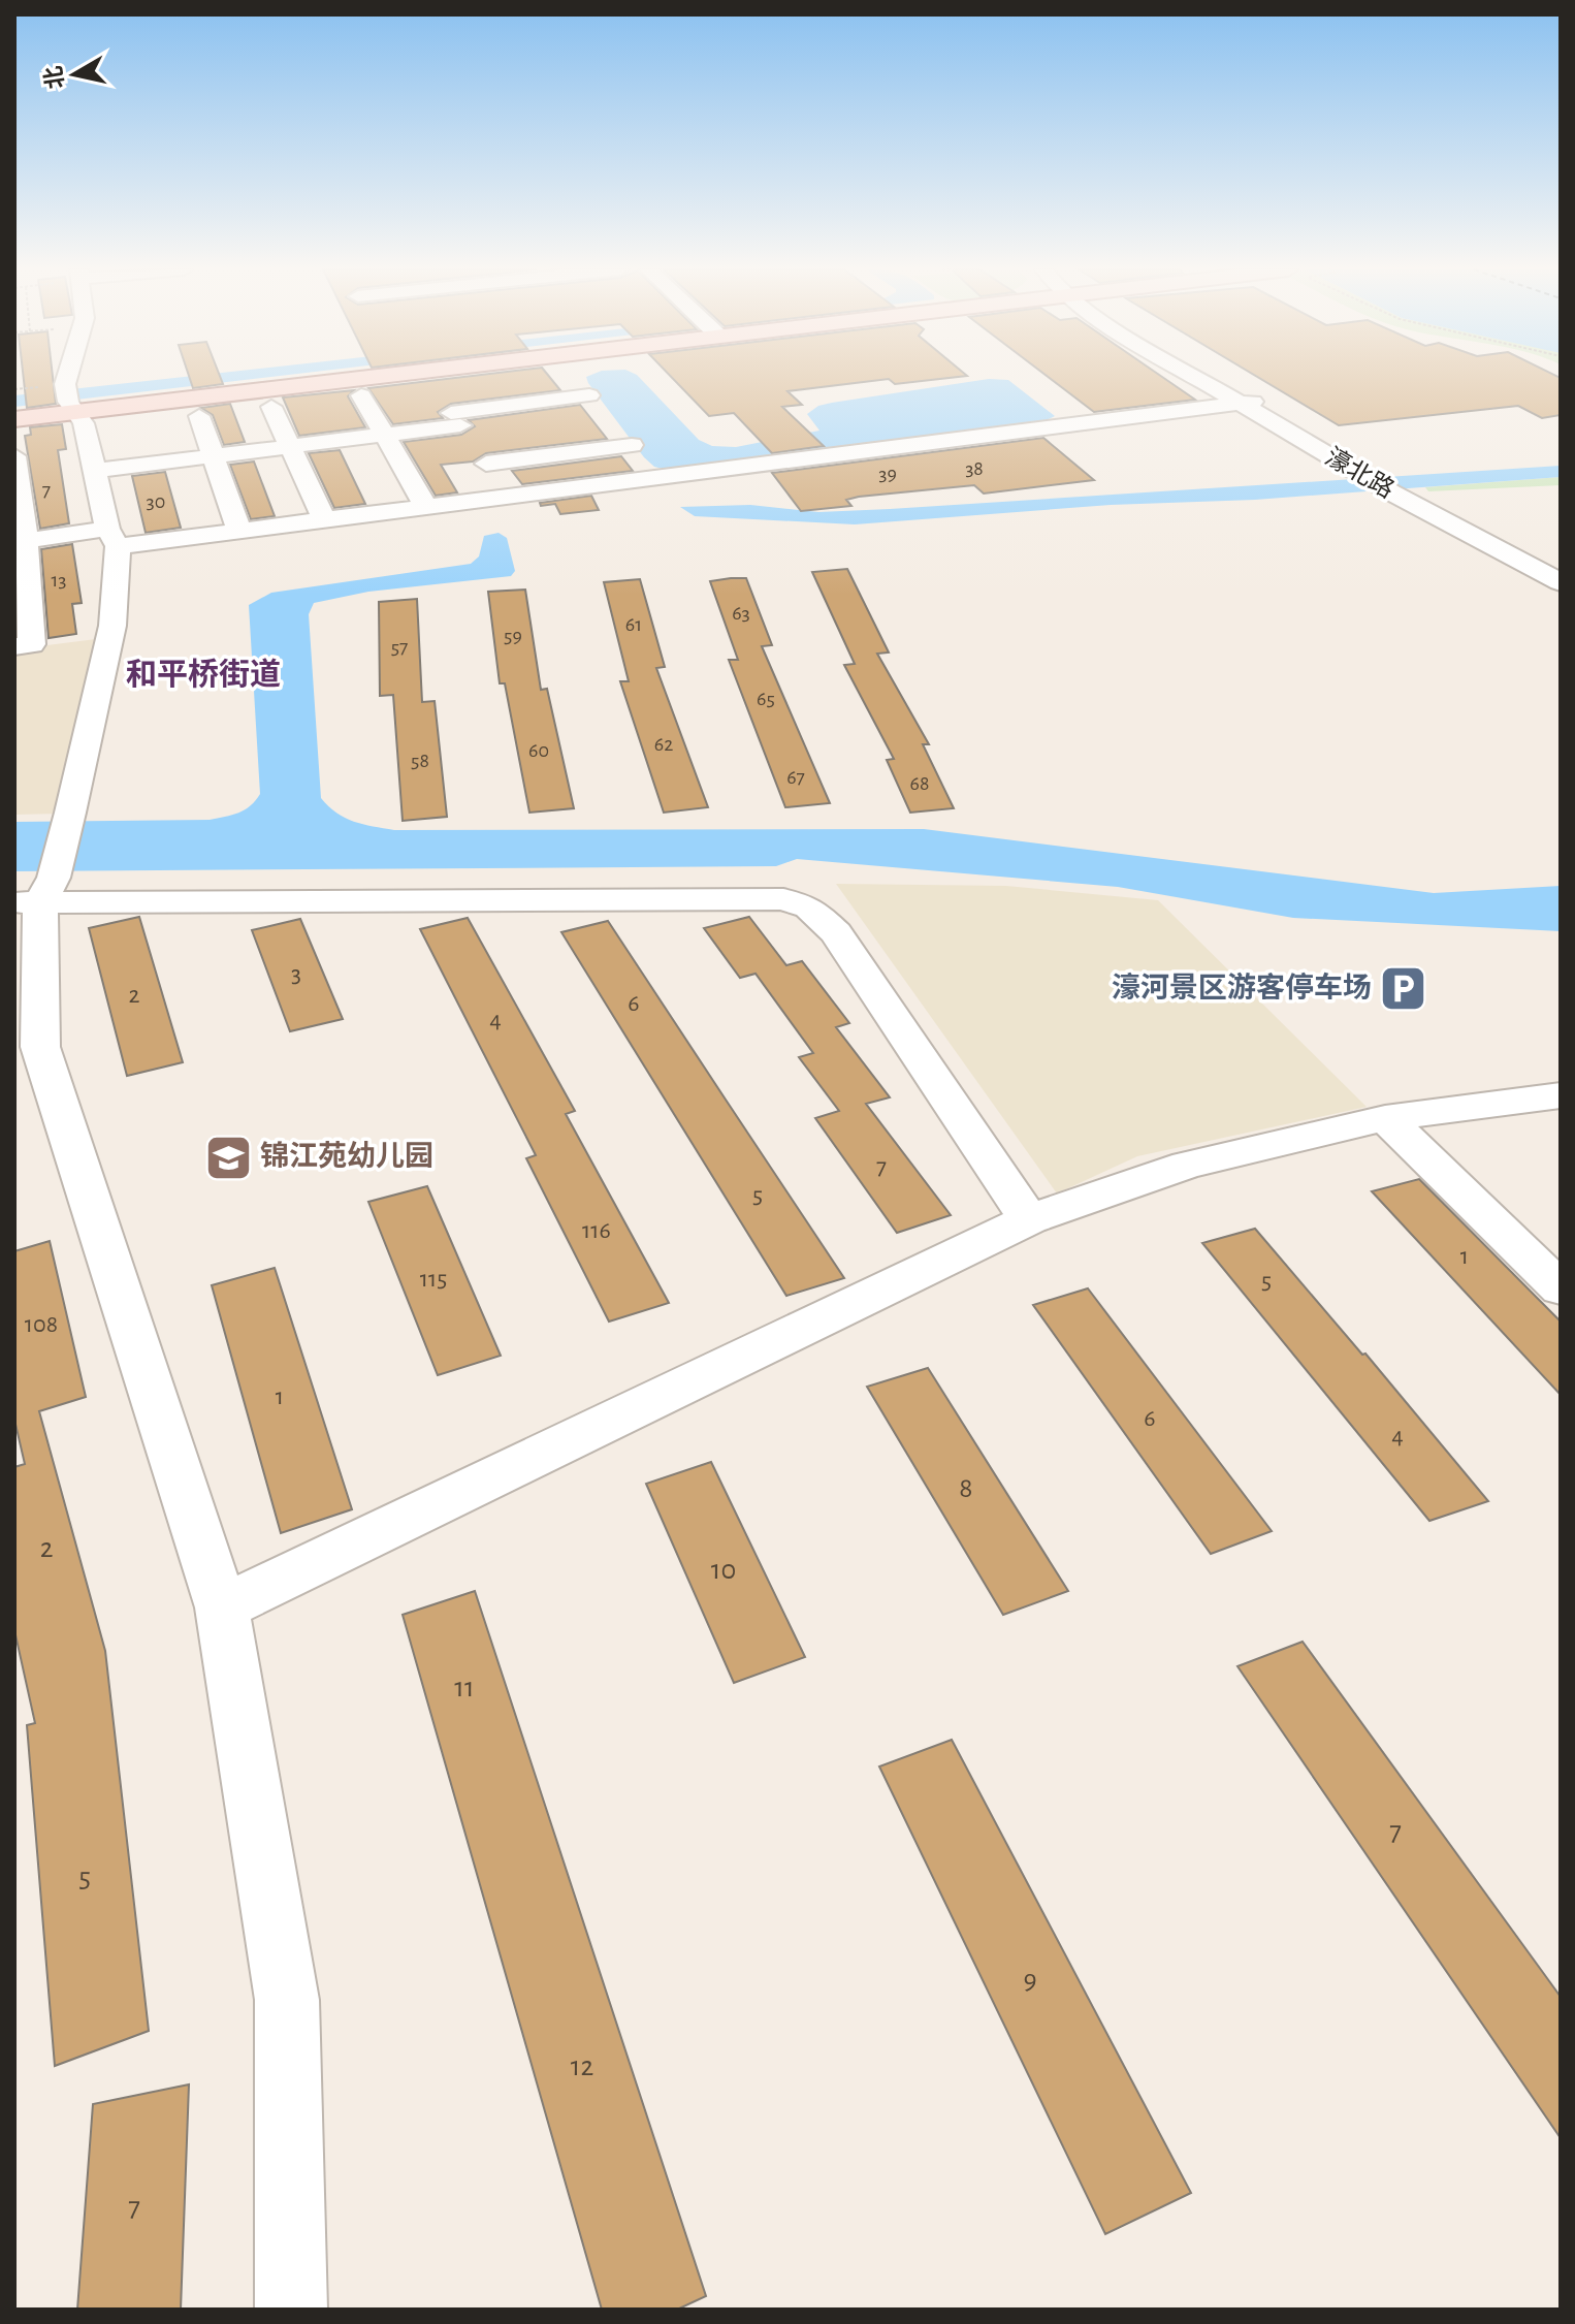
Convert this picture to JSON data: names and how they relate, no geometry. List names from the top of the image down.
{
  "streets": {
    "street": ["濠北路"]
  },
  "districts": ["和平桥街道"],
  "places": {
    "parking": ["濠河景区游客停车场"],
    "school or university": ["锦江苑幼儿园"]
  },
  "house_numbers": [
    "38",
    "39",
    "7",
    "30",
    "13",
    "63",
    "61",
    "59",
    "57",
    "65",
    "62",
    "60",
    "58",
    "67",
    "68",
    "3",
    "2",
    "6",
    "4",
    "7",
    "5",
    "116",
    "1",
    "115",
    "5",
    "108",
    "1",
    "6",
    "4",
    "8",
    "2",
    "10",
    "11",
    "7",
    "5",
    "9",
    "12",
    "7"
  ],
  "north": "left"
}
